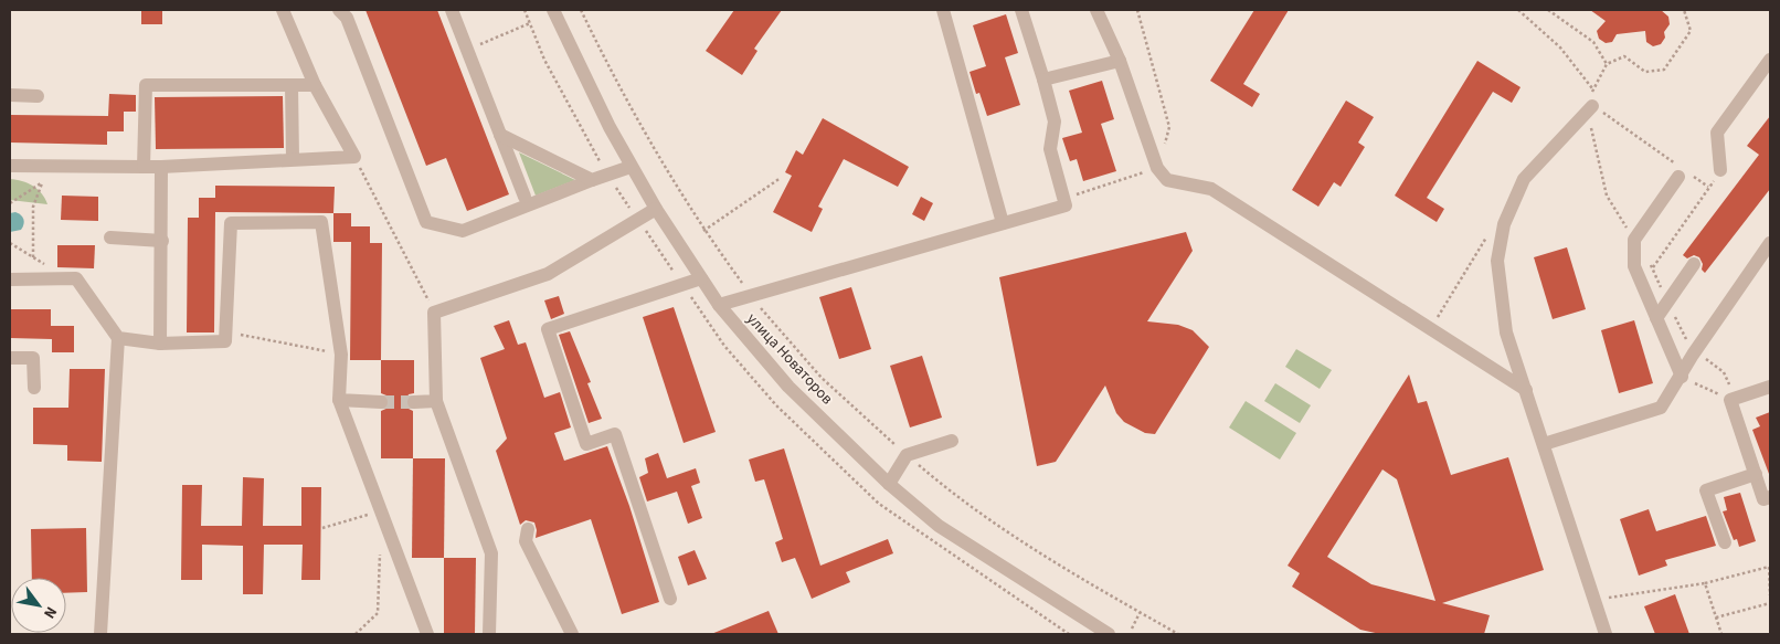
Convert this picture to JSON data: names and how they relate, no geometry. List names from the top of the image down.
{
  "streets": {
    "street": ["улица Новаторов"]
  },
  "north": "bottom right"
}
